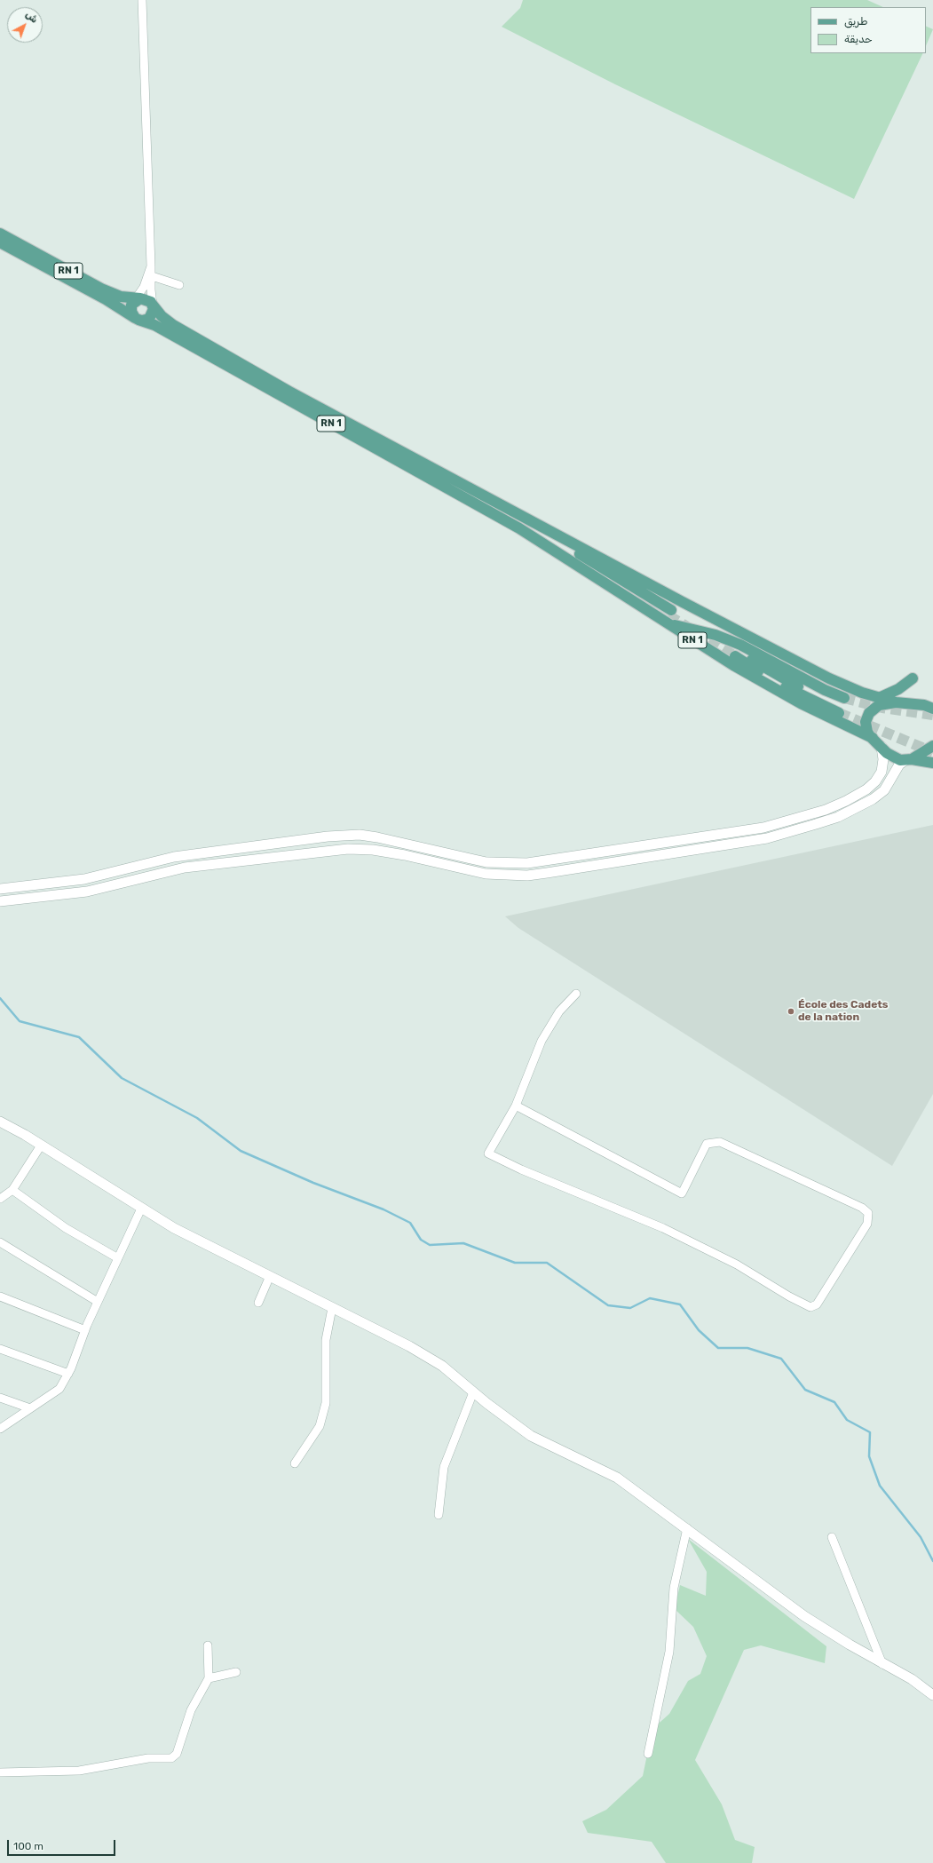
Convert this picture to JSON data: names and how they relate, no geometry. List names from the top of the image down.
{
  "streets": {
    "main road": ["RN 1"]
  },
  "places": ["École des Cadets de la nation"],
  "legend": ["طريق", "حديقة"],
  "scale_bar": "100 m",
  "north": "top right"
}
